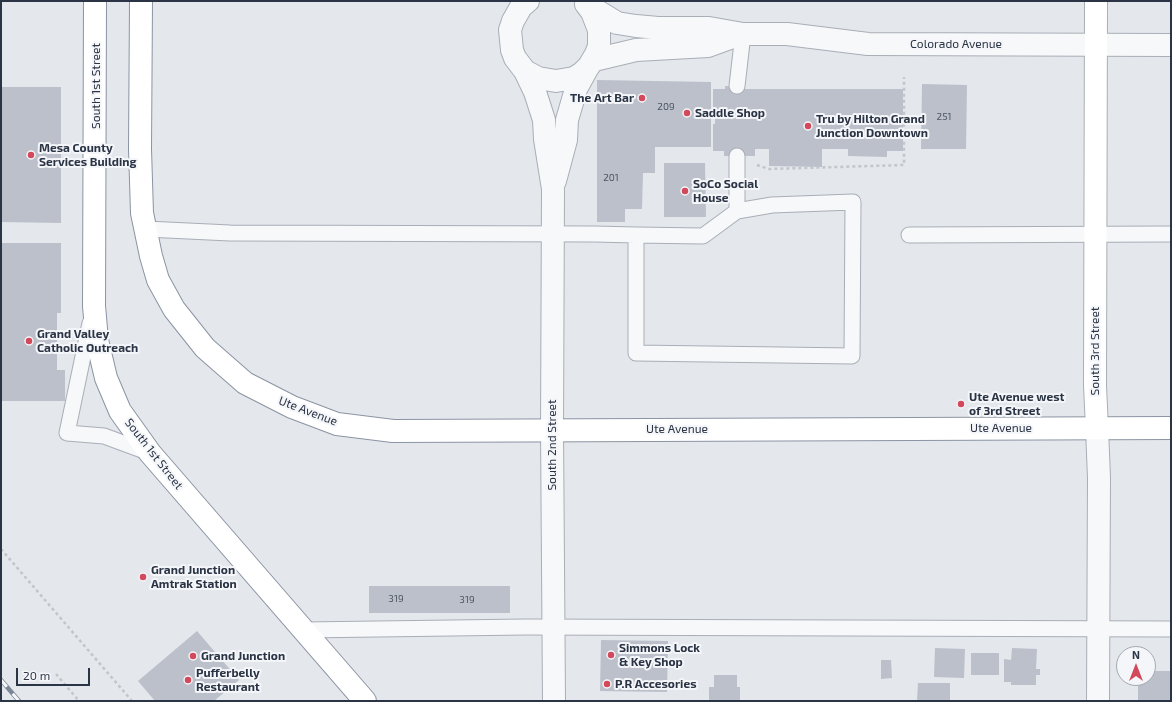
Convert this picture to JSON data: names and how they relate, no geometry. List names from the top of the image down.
{
  "streets": {
    "main road": ["South 1st Street", "South 3rd Street", "Ute Avenue"],
    "street": ["Colorado Avenue", "South 2nd Street"]
  },
  "crossings": [
    ["Colorado Avenue", "South 3rd Street"],
    ["Colorado Avenue", "South 2nd Street"],
    ["South 3rd Street", "Ute Avenue"],
    ["Ute Avenue", "South 2nd Street"]
  ],
  "places": [
    "The Art Bar",
    "Saddle Shop",
    "Tru by Hilton Grand Junction Downtown",
    "Mesa County Services Building",
    "SoCo Social House",
    "Grand Valley Catholic Outreach",
    "Ute Avenue west of 3rd Street",
    "Grand Junction Amtrak Station",
    "Simmons Lock & Key Shop",
    "Grand Junction",
    "Pufferbelly Restaurant",
    "P.R Accesories"
  ],
  "house_numbers": [
    "209",
    "251",
    "201",
    "319",
    "319"
  ],
  "scale_bar": "20 m",
  "north": "top"
}
